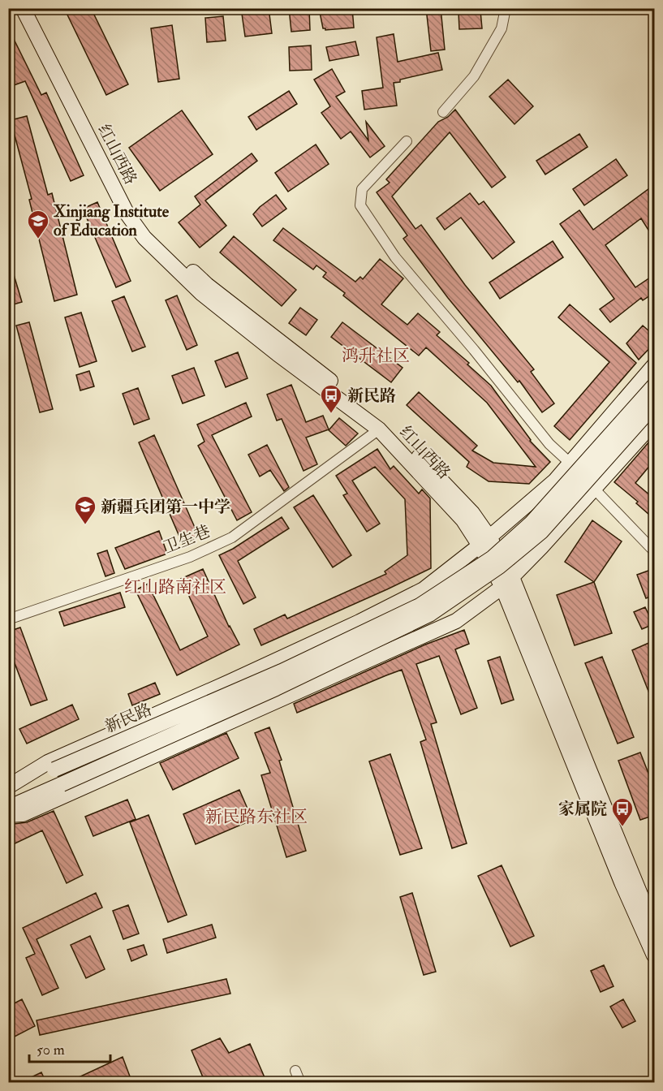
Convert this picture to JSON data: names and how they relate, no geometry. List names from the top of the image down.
{
  "streets": {
    "main road": ["红山西路", "新民路"],
    "street": ["卫生巷"]
  },
  "crossings": [
    ["红山西路", "卫生巷"]
  ],
  "districts": ["鸿升社区", "红山路南社区", "新民路东社区"],
  "places": {
    "school or university": ["Xinjiang Institute of Education", "新疆兵团第一中学"],
    "bus stop": ["新民路", "家属院"]
  },
  "scale_bar": "50 m"
}
